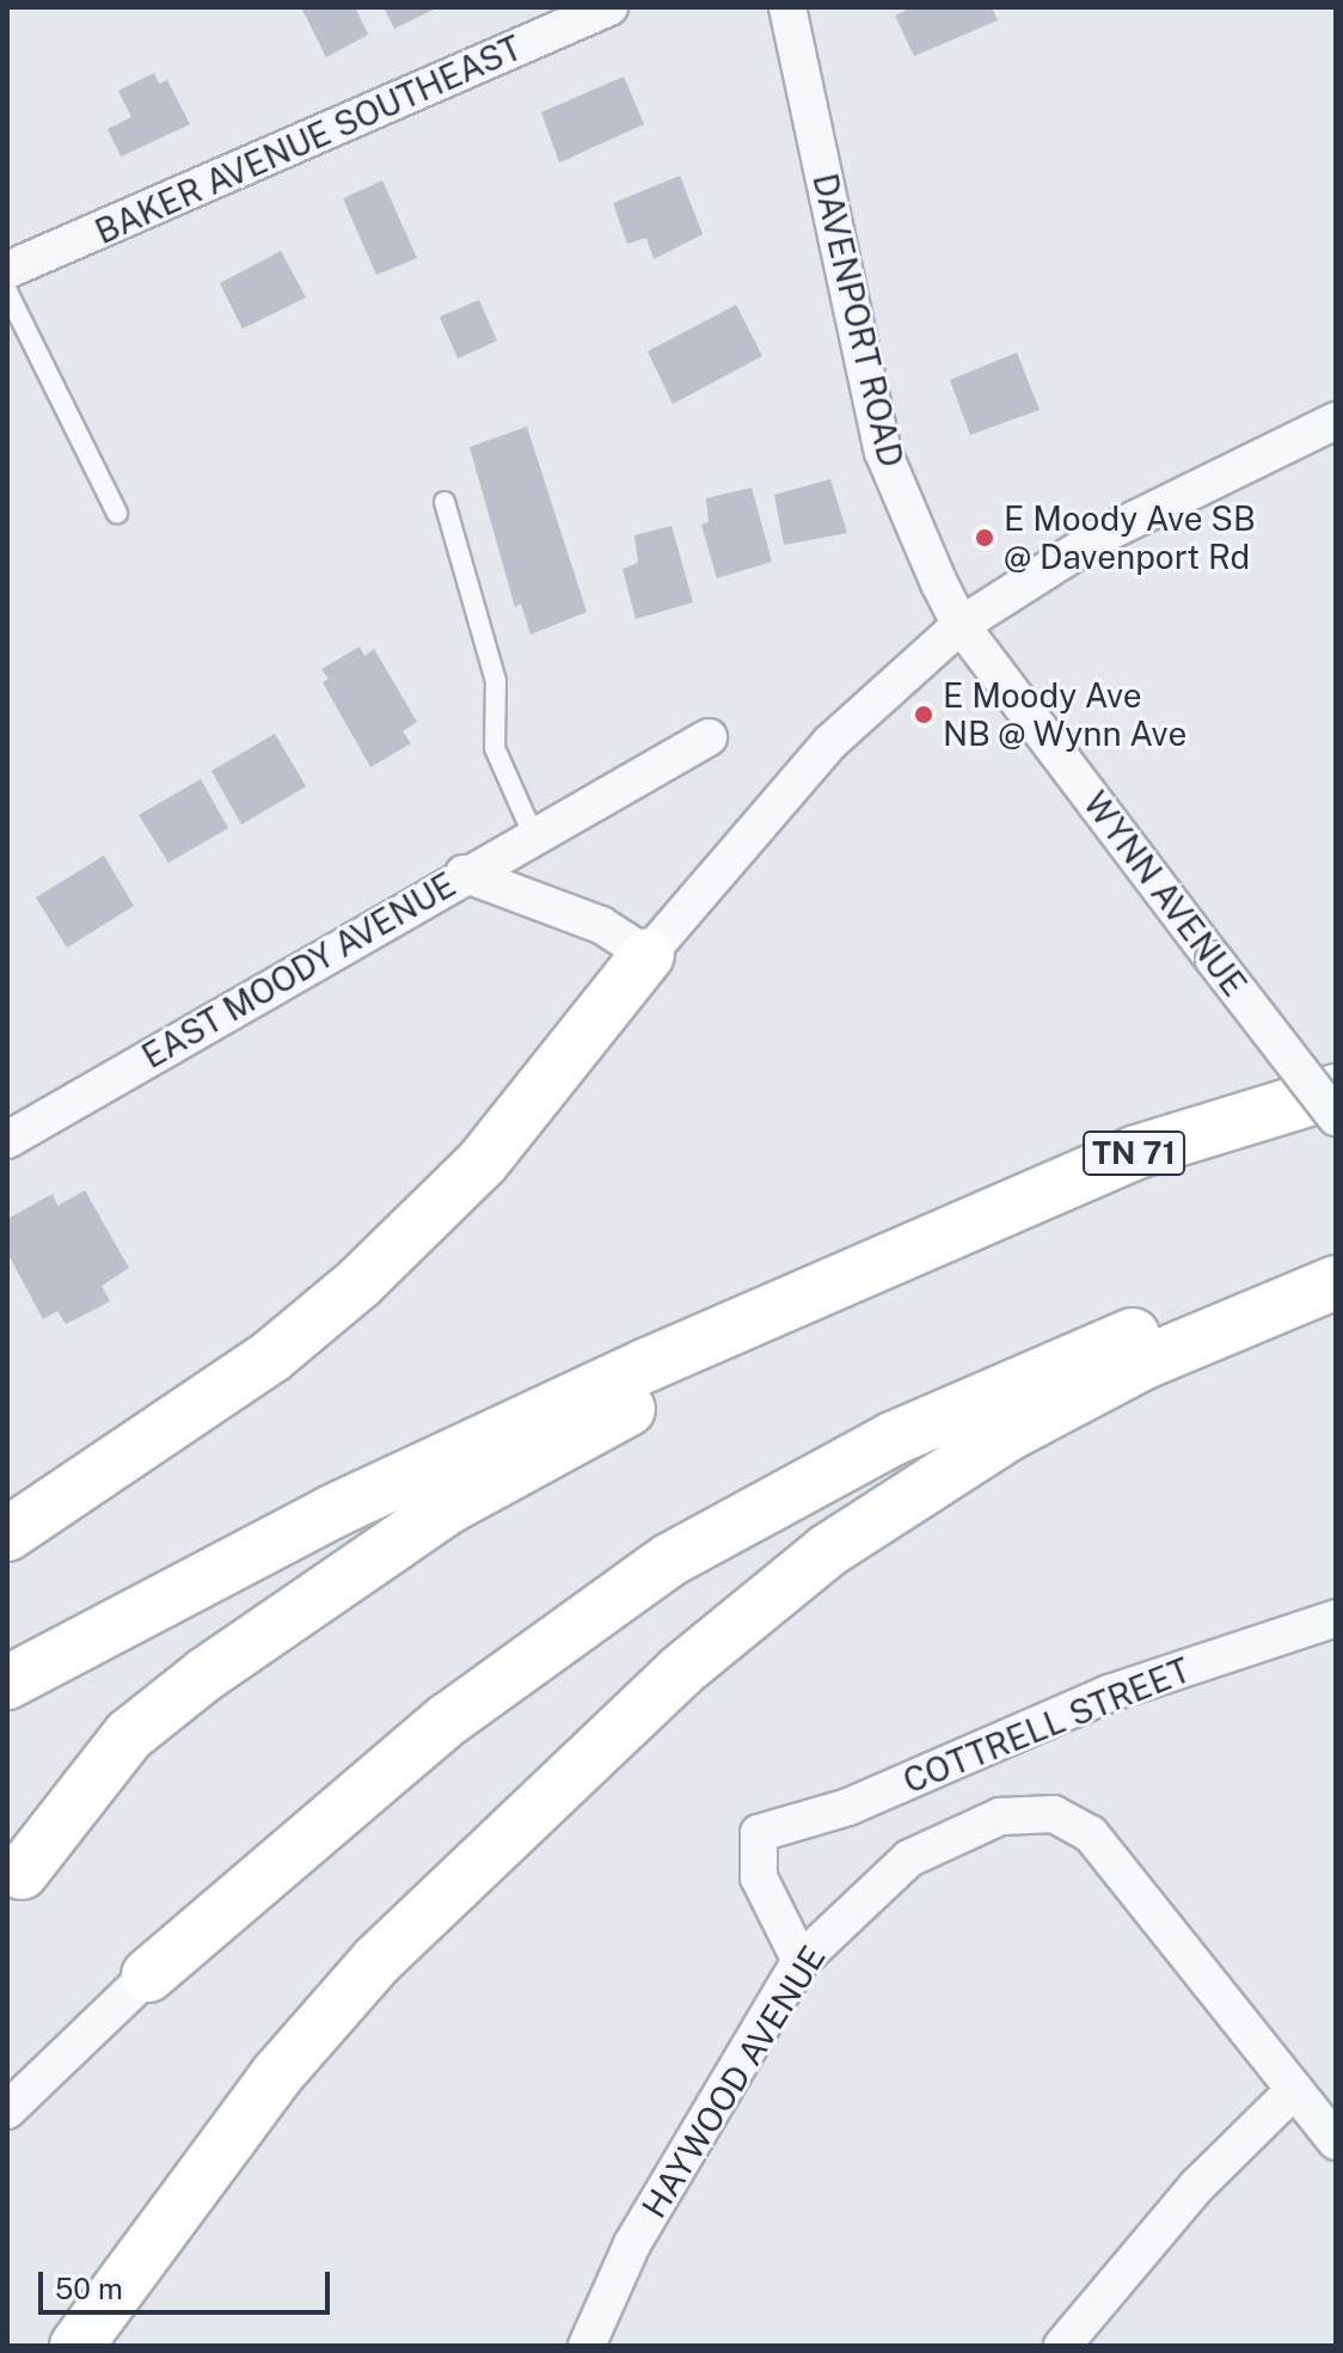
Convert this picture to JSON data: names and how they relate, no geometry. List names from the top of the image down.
{
  "streets": {
    "highway": ["TN 71"],
    "street": [
      "BAKER AVENUE SOUTHEAST",
      "DAVENPORT ROAD",
      "WYNN AVENUE",
      "EAST MOODY AVENUE",
      "COTTRELL STREET",
      "HAYWOOD AVENUE"
    ]
  },
  "crossings": [
    ["DAVENPORT ROAD", "WYNN AVENUE"],
    ["COTTRELL STREET", "HAYWOOD AVENUE"]
  ],
  "places": ["E Moody Ave SB @ Davenport Rd", "E Moody Ave NB @ Wynn Ave"],
  "scale_bar": "50 m"
}
